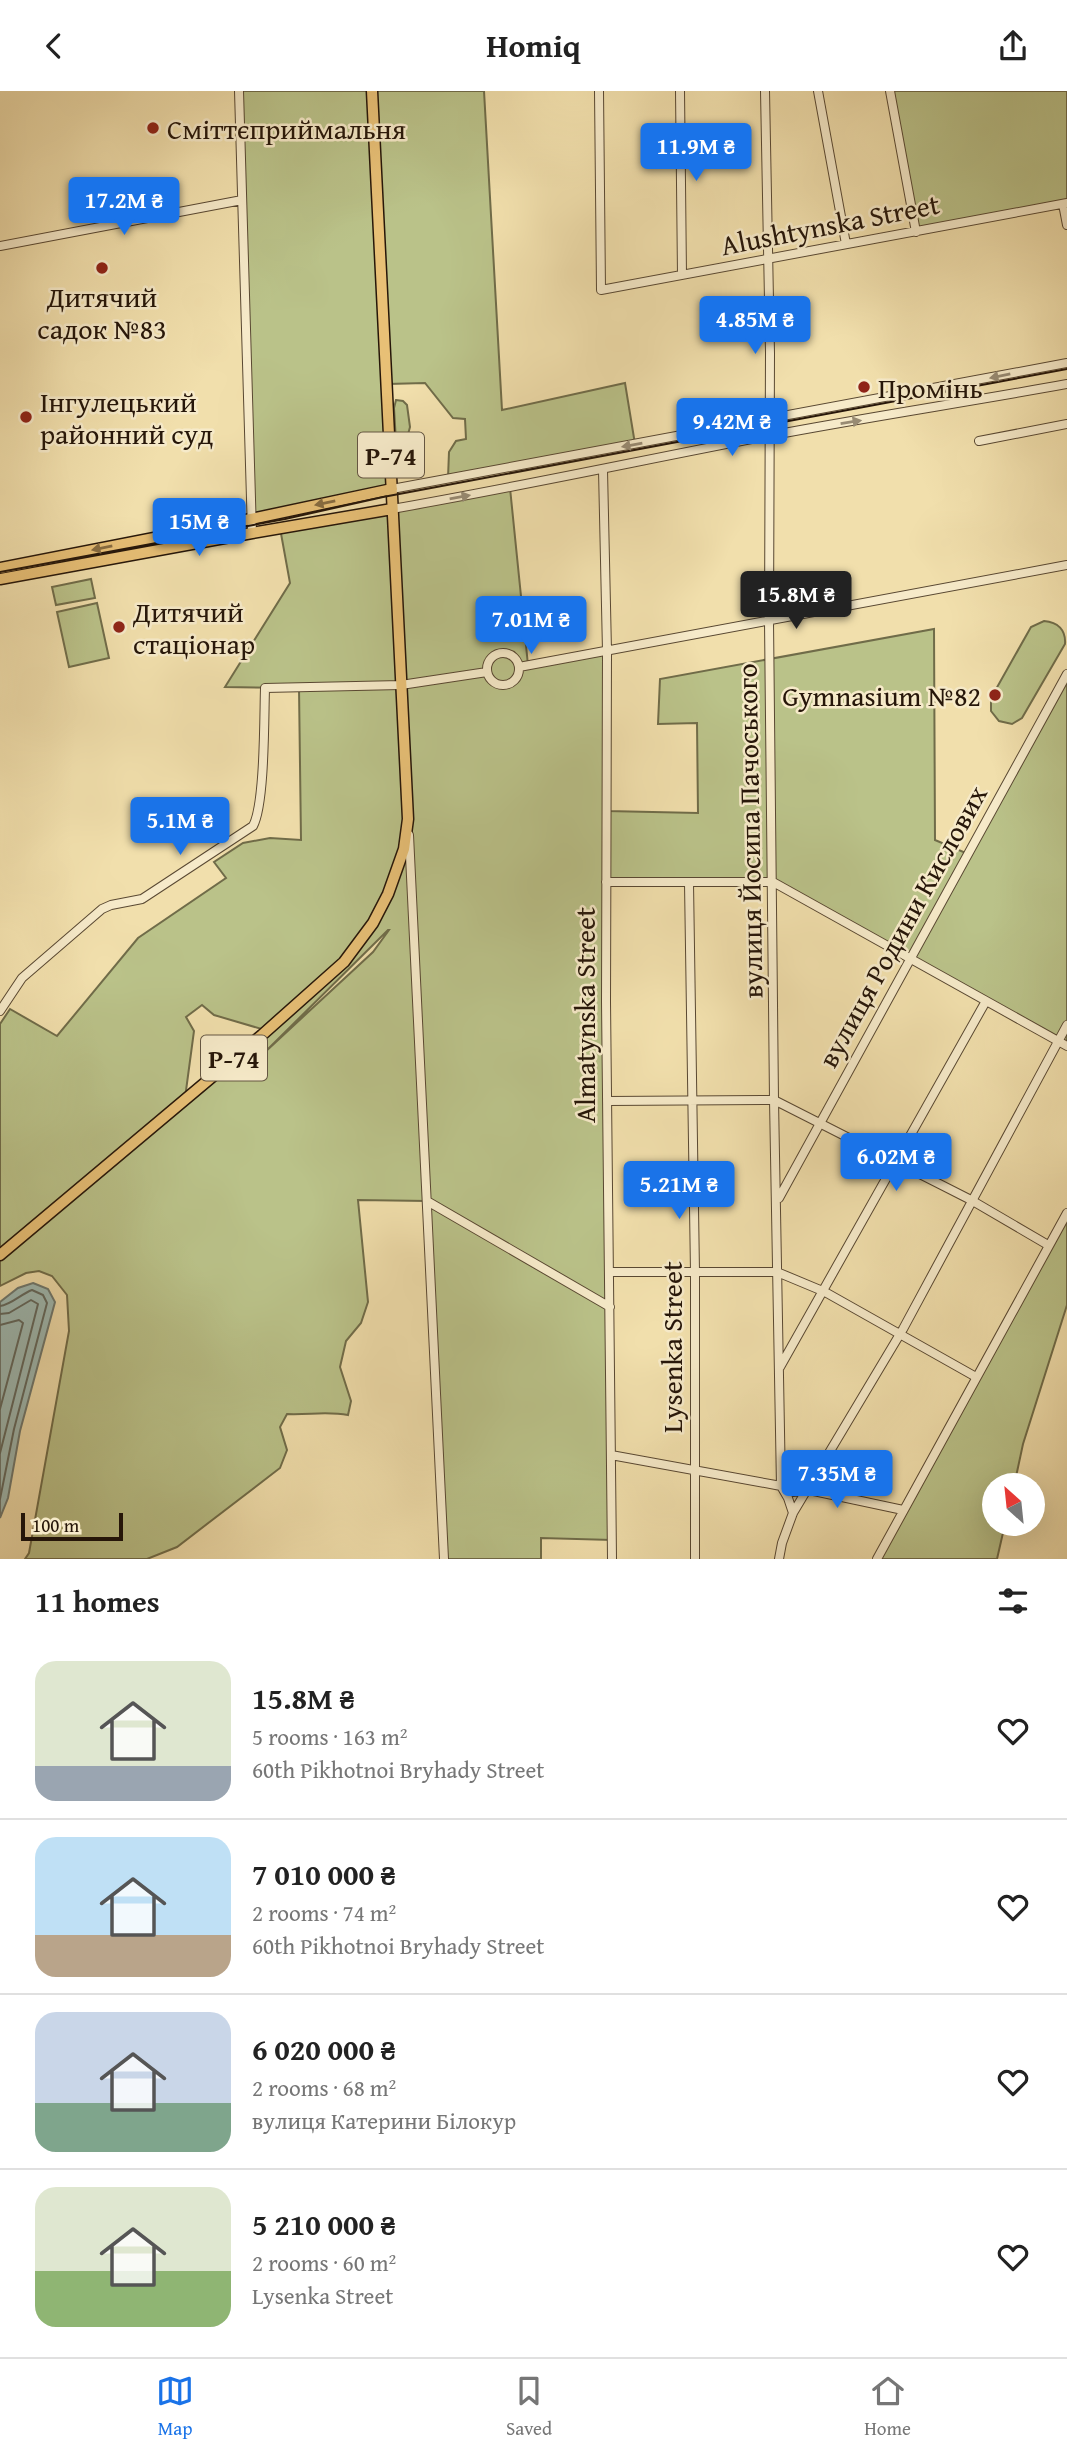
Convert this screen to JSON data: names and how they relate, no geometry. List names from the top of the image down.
{
  "streets": {
    "main road": ["Р-74"],
    "street": [
      "Alushtynska Street",
      "вулиця Йосипа Пачоського",
      "вулиця Родини Кислових",
      "Almatynska Street",
      "Lysenka Street"
    ]
  },
  "crossings": [
    ["Alushtynska Street", "вулиця Йосипа Пачоського"],
    ["вулиця Йосипа Пачоського", "вулиця Родини Кислових"]
  ],
  "places": [
    "Сміттєприймальня",
    "Дитячий садок №83",
    "Промінь",
    "Інгулецький районний суд",
    "Дитячий стаціонар",
    "Gymnasium №82"
  ],
  "scale_bar": "100 m",
  "north": "top left",
  "page": {
    "header": "Homiq",
    "price": [
      "11.9M ₴",
      "17.2M ₴",
      "4.85M ₴",
      "9.42M ₴",
      "15M ₴",
      "15.8M ₴",
      "7.01M ₴",
      "5.1M ₴",
      "6.02M ₴",
      "5.21M ₴",
      "7.35M ₴"
    ],
    "scale": "100 m",
    "heading": "11 homes",
    "list": [
      {
        "name": "15.8M ₴",
        "note": "5 rooms · 163 m² · 60th Pikhotnoi Bryhady Street"
      },
      {
        "name": "7 010 000 ₴",
        "note": "2 rooms · 74 m² · 60th Pikhotnoi Bryhady Street"
      },
      {
        "name": "6 020 000 ₴",
        "note": "2 rooms · 68 m² · вулиця Катерини Білокур"
      },
      {
        "name": "5 210 000 ₴",
        "note": "2 rooms · 60 m² · Lysenka Street"
      }
    ],
    "tabs": ["Map", "Saved", "Home"]
  }
}
